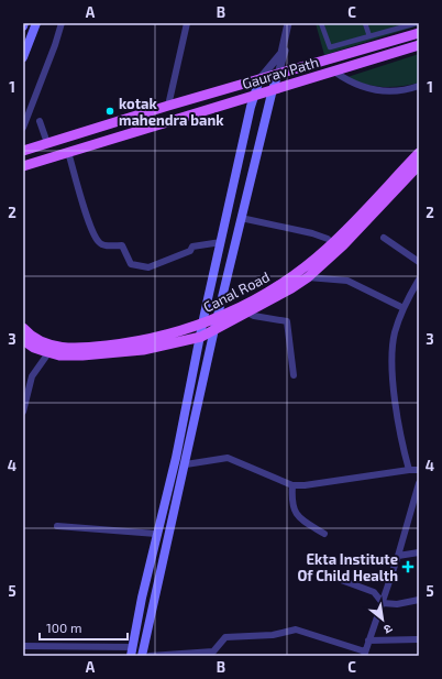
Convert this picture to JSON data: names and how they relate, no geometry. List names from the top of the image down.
{
  "streets": {
    "main road": ["Gaurav Path", "Canal Road"]
  },
  "places": {
    "other": ["kotak mahendra bank"],
    "health": ["Ekta Institute Of Child Health"]
  },
  "scale_bar": "100 m",
  "north": "bottom right",
  "grid": {
    "columns": ["A", "B", "C"],
    "rows": [
      "1",
      "2",
      "3",
      "4",
      "5"
    ]
  }
}
